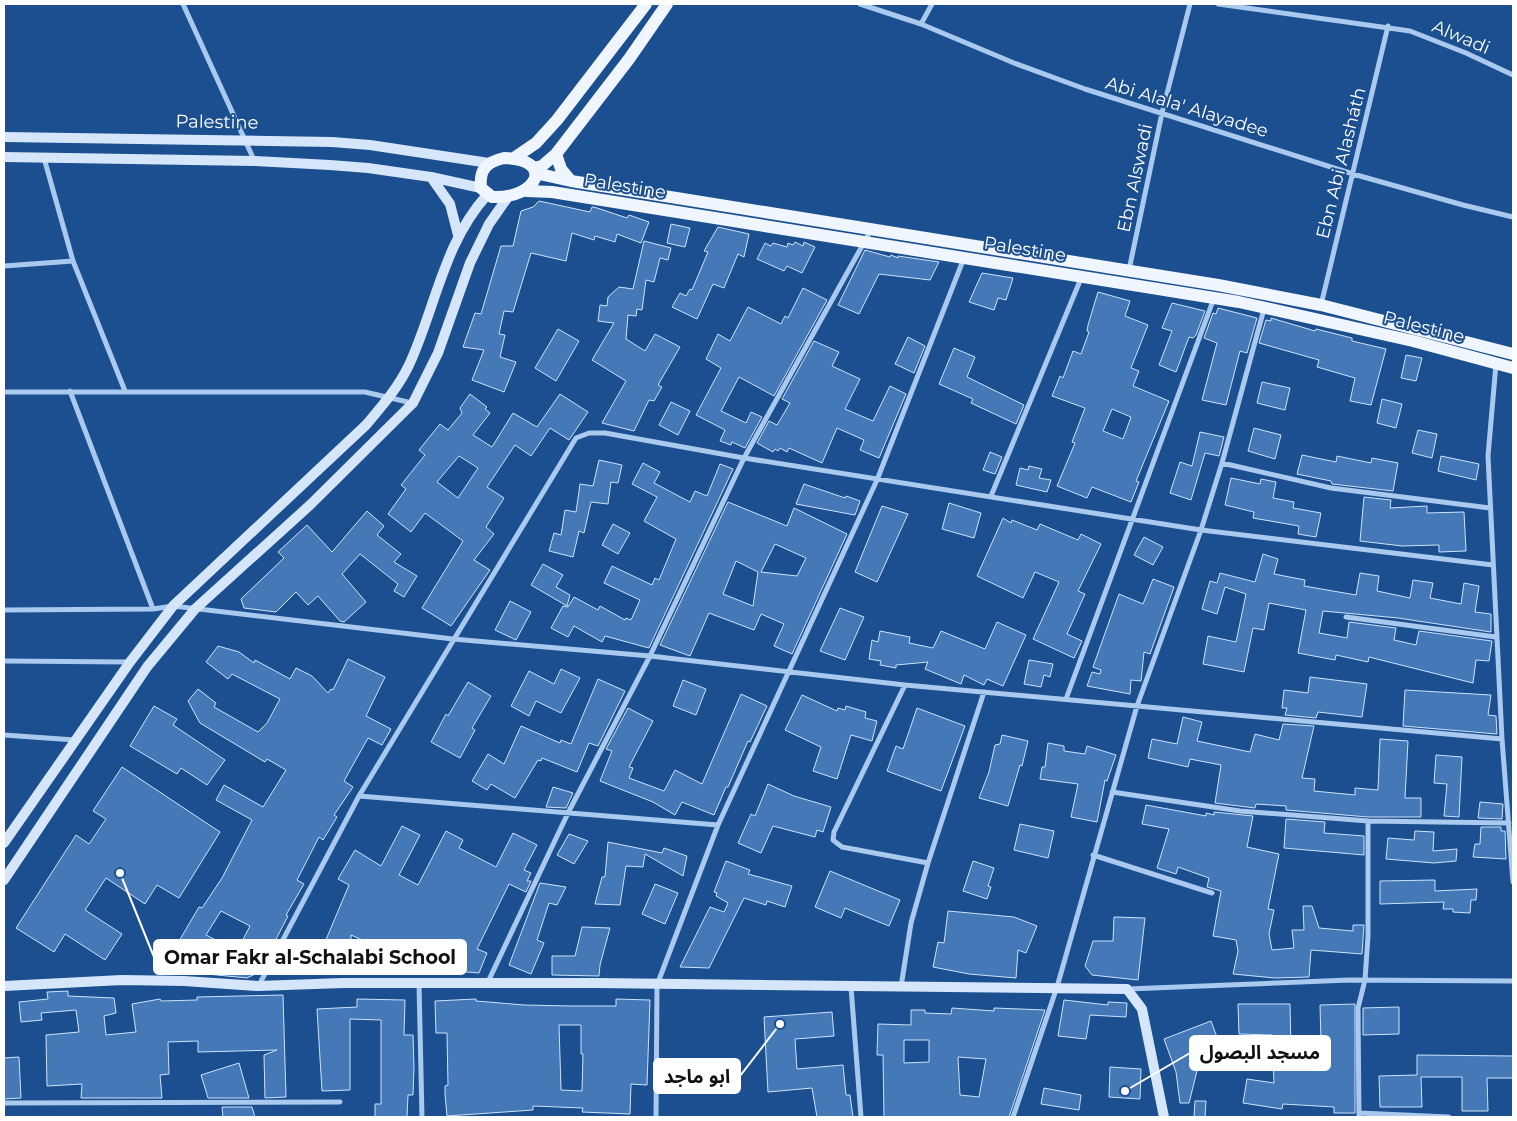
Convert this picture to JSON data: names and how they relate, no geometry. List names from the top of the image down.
{
  "streets": {
    "main road": ["Palestine"],
    "street": [
      "Alwadi",
      "Abi Alala' Alayadee",
      "Ebn Abi Alasháth",
      "Ebn Alswadi"
    ]
  },
  "crossings": [
    ["Alwadi", "Ebn Abi Alasháth"],
    ["Abi Alala' Alayadee", "Ebn Abi Alasháth"],
    ["Abi Alala' Alayadee", "Ebn Alswadi"],
    ["Palestine", "Ebn Abi Alasháth"],
    ["Palestine", "Ebn Alswadi"]
  ],
  "places": ["Omar Fakr al-Schalabi School", "ابو ماجد", "مسجد البصول"]
}
